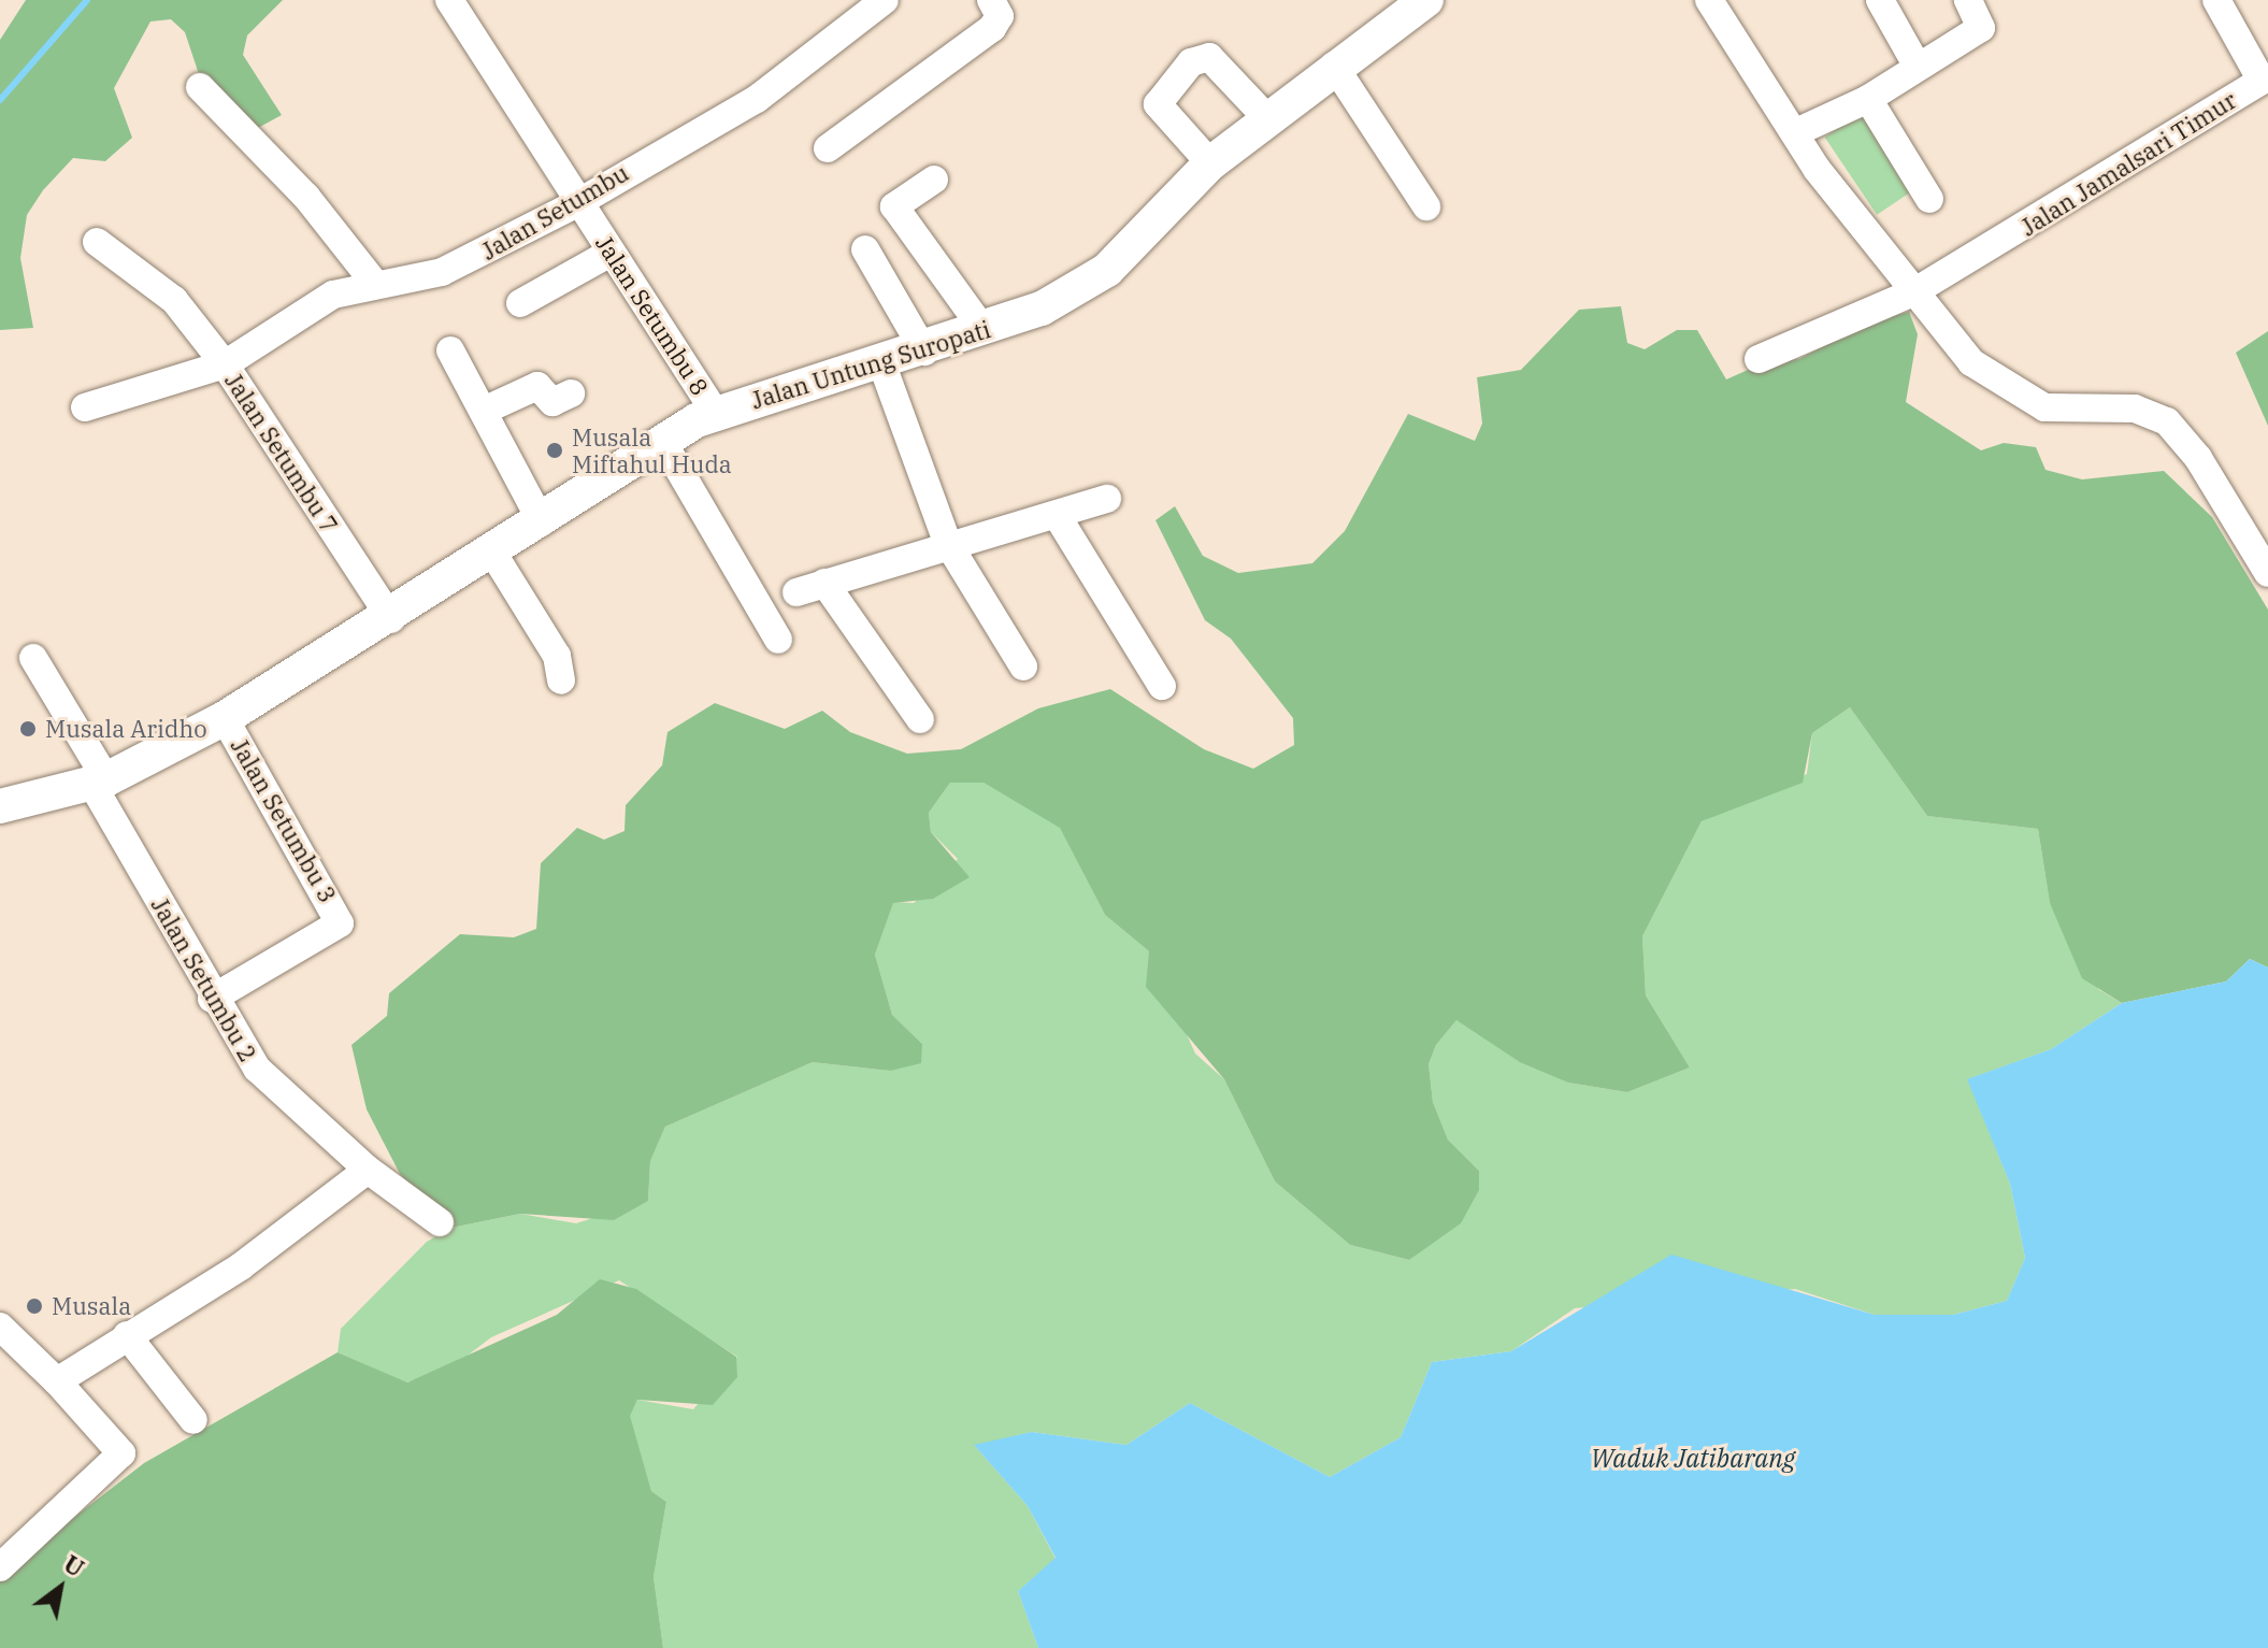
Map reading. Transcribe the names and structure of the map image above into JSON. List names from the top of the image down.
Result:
{
  "streets": {
    "main road": ["Jalan Untung Suropati"],
    "street": [
      "Jalan Jamalsari Timur",
      "Jalan Setumbu",
      "Jalan Setumbu 8",
      "Jalan Setumbu 7",
      "Jalan Setumbu 3",
      "Jalan Setumbu 2"
    ]
  },
  "crossings": [
    ["Jalan Setumbu", "Jalan Setumbu 8"],
    ["Jalan Setumbu", "Jalan Setumbu 7"],
    ["Jalan Setumbu 8", "Jalan Untung Suropati"],
    ["Jalan Untung Suropati", "Jalan Setumbu 7"],
    ["Jalan Untung Suropati", "Jalan Setumbu 3"],
    ["Jalan Untung Suropati", "Jalan Setumbu 2"],
    ["Jalan Setumbu 3", "Jalan Setumbu 2"]
  ],
  "water": ["Waduk Jatibarang"],
  "places": ["Musala Miftahul Huda", "Musala Aridho", "Musala"],
  "north": "top right"
}
